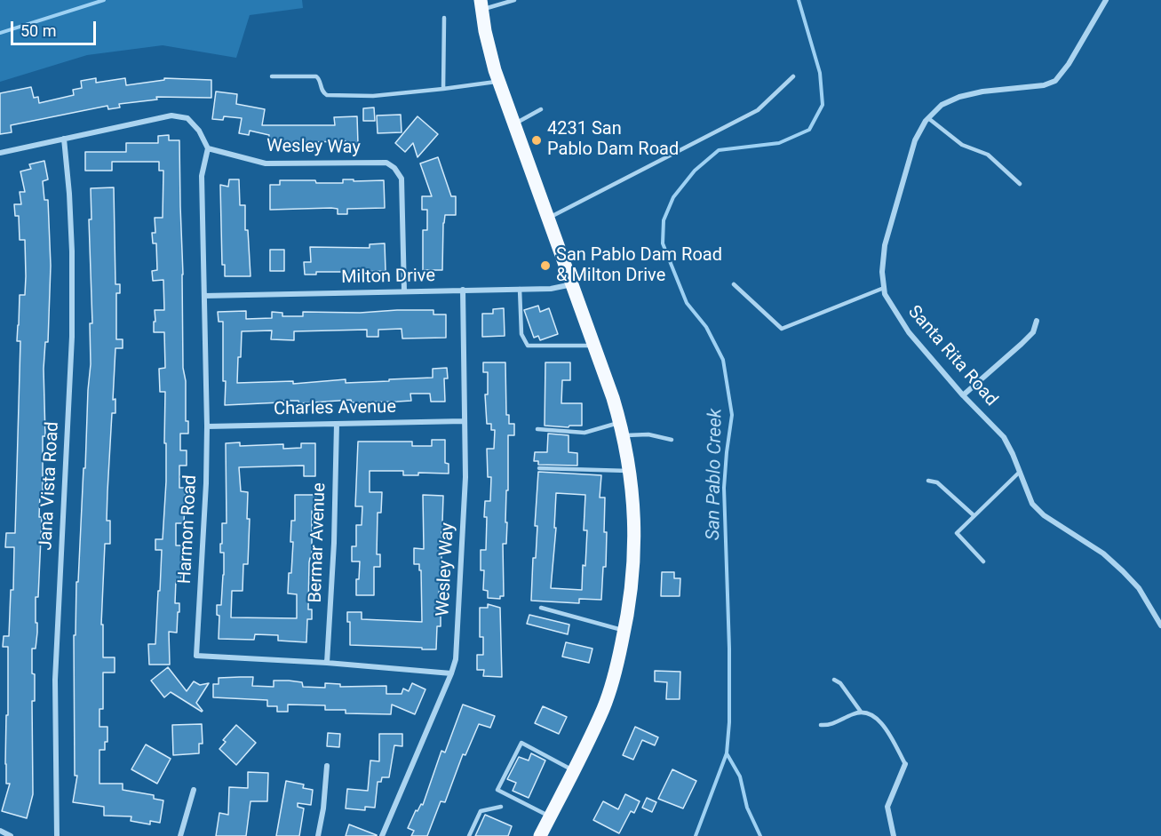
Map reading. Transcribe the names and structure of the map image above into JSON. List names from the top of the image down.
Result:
{
  "streets": {
    "street": [
      "Wesley Way",
      "Milton Drive",
      "Santa Rita Road",
      "Charles Avenue",
      "Jana Vista Road",
      "Harmon Road",
      "Bermar Avenue"
    ]
  },
  "crossings": [
    ["Wesley Way", "Milton Drive"],
    ["Wesley Way", "Charles Avenue"],
    ["Wesley Way", "Harmon Road"],
    ["Milton Drive", "Harmon Road"],
    ["Charles Avenue", "Harmon Road"],
    ["Charles Avenue", "Bermar Avenue"],
    ["Harmon Road", "Bermar Avenue"]
  ],
  "water": ["San Pablo Creek"],
  "places": ["4231 San Pablo Dam Road", "San Pablo Dam Road & Milton Drive"],
  "scale_bar": "50 m"
}
